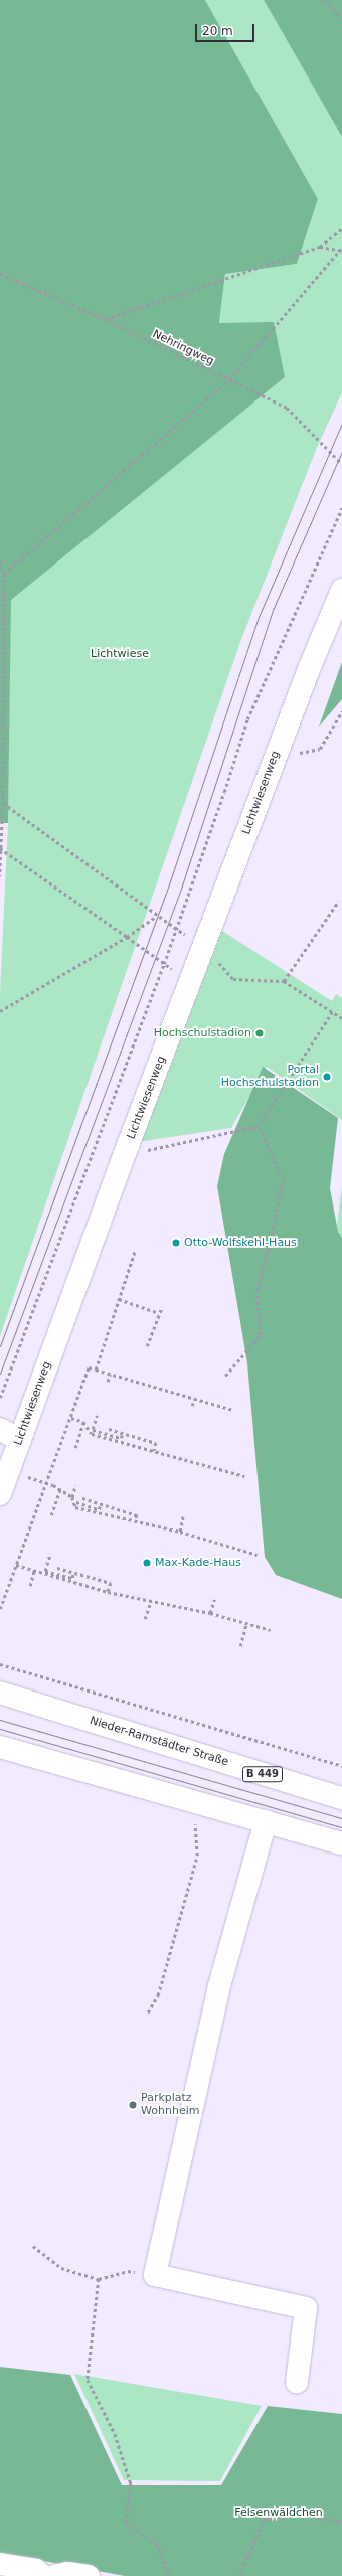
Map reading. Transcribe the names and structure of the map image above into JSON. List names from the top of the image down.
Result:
{
  "streets": {
    "street": ["Lichtwiesenweg", "Nieder-Ramstädter Straße", "B 449"],
    "path": ["Nehringweg"]
  },
  "parks": ["Lichtwiese", "Felsenwäldchen"],
  "places": [
    "Hochschulstadion",
    "Portal Hochschulstadion",
    "Otto-Wolfskehl-Haus",
    "Max-Kade-Haus",
    "Parkplatz Wohnheim"
  ],
  "scale_bar": "20 m"
}
